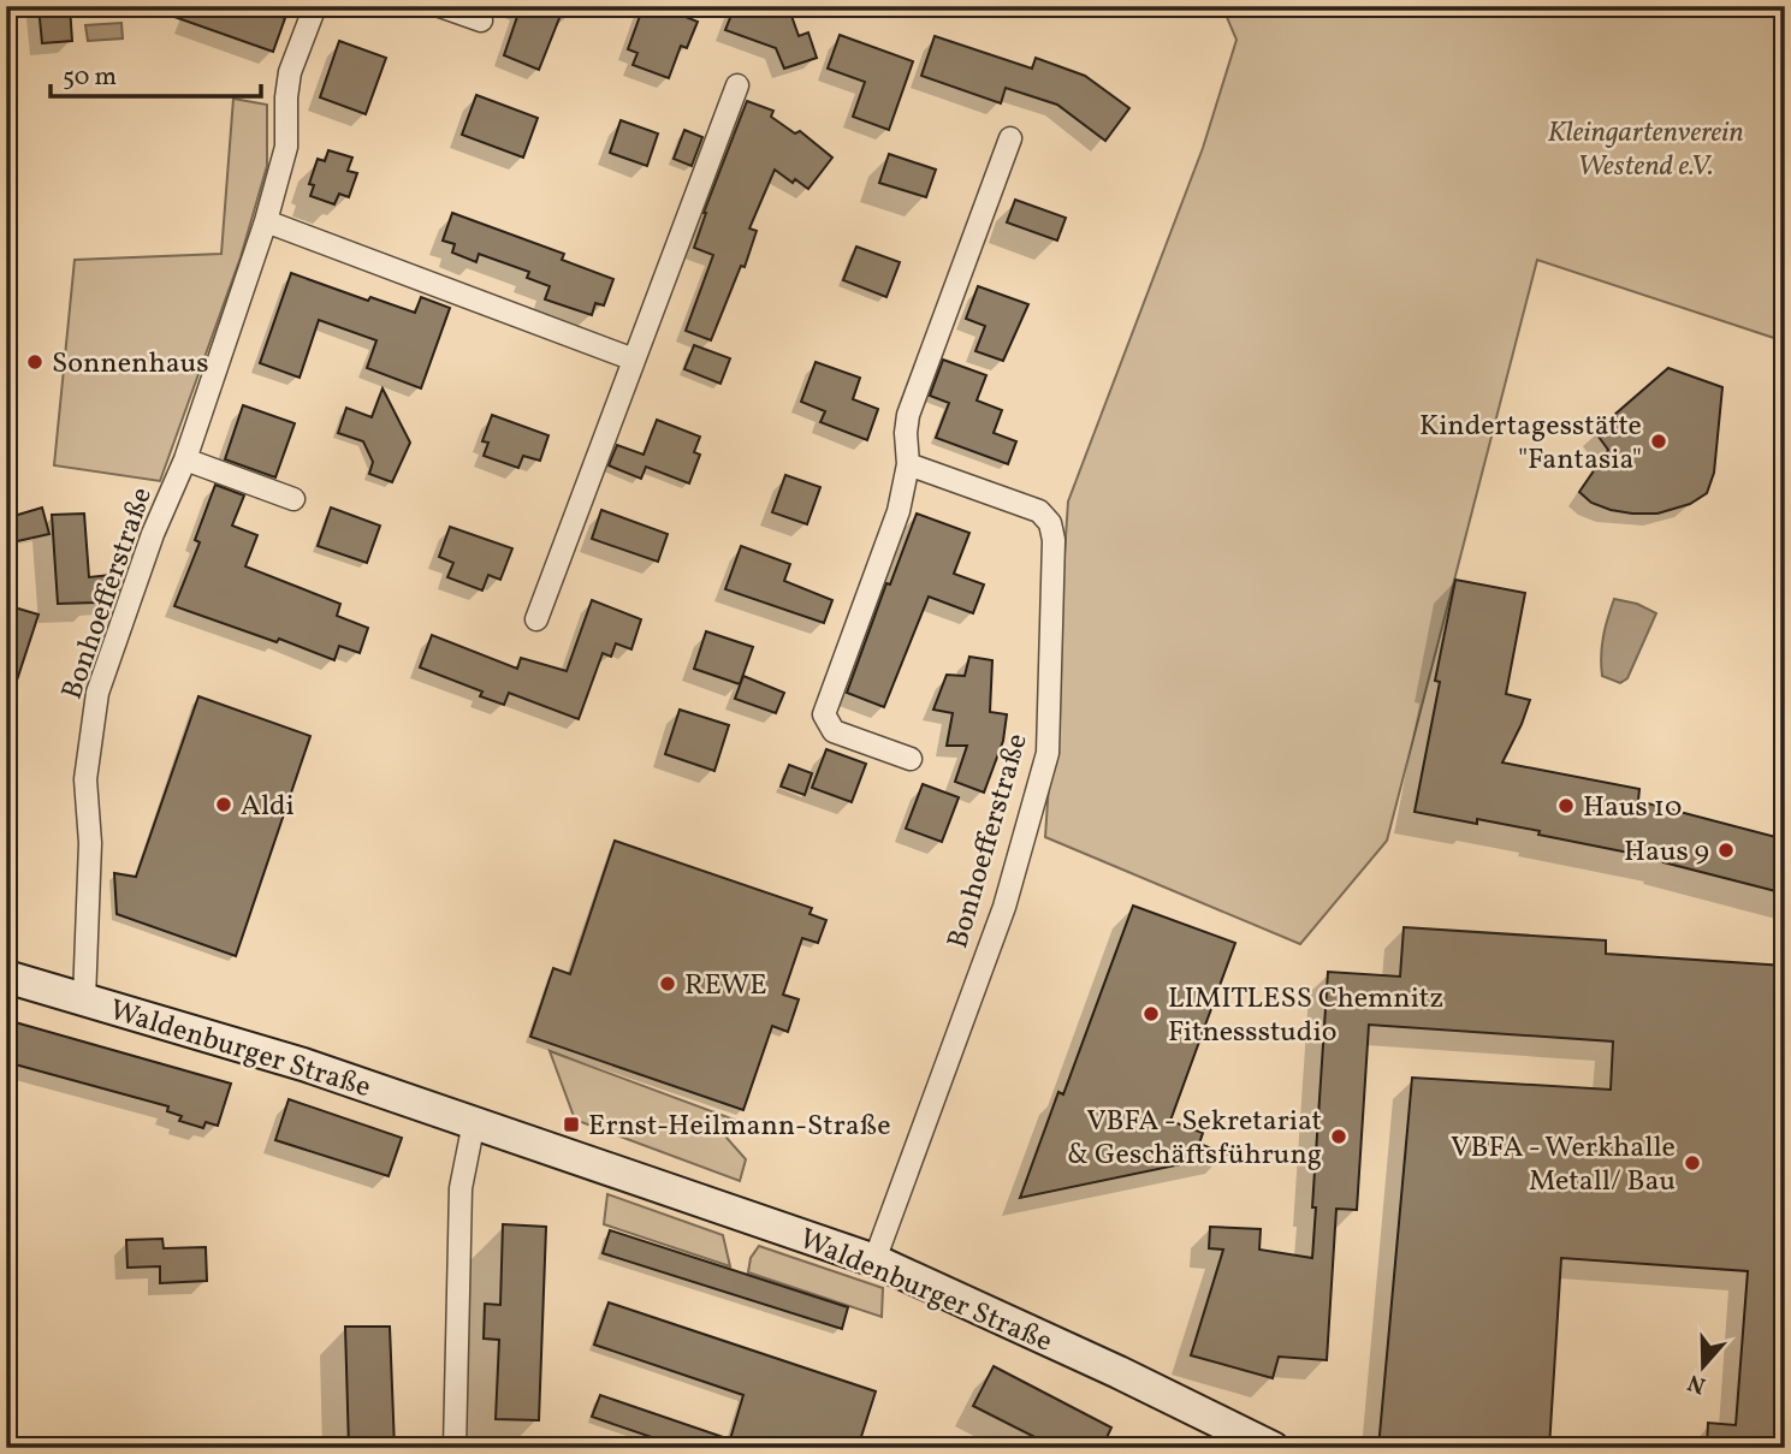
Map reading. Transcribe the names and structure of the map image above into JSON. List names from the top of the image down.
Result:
{
  "streets": {
    "street": ["Bonhoefferstraße", "Waldenburger Straße"]
  },
  "crossings": [
    ["Bonhoefferstraße", "Waldenburger Straße"]
  ],
  "parks": ["Kleingartenverein Westend e.V."],
  "places": {
    "other": [
      "Sonnenhaus",
      "Kindertagesstätte \"Fantasia\"",
      "Aldi",
      "Haus 10",
      "Haus 9",
      "REWE",
      "LIMITLESS Chemnitz Fitnessstudio",
      "VBFA - Sekretariat & Geschäftsführung",
      "VBFA - Werkhalle Metall/ Bau"
    ],
    "transit": ["Ernst-Heilmann-Straße"]
  },
  "scale_bar": "50 m",
  "north": "bottom"
}
